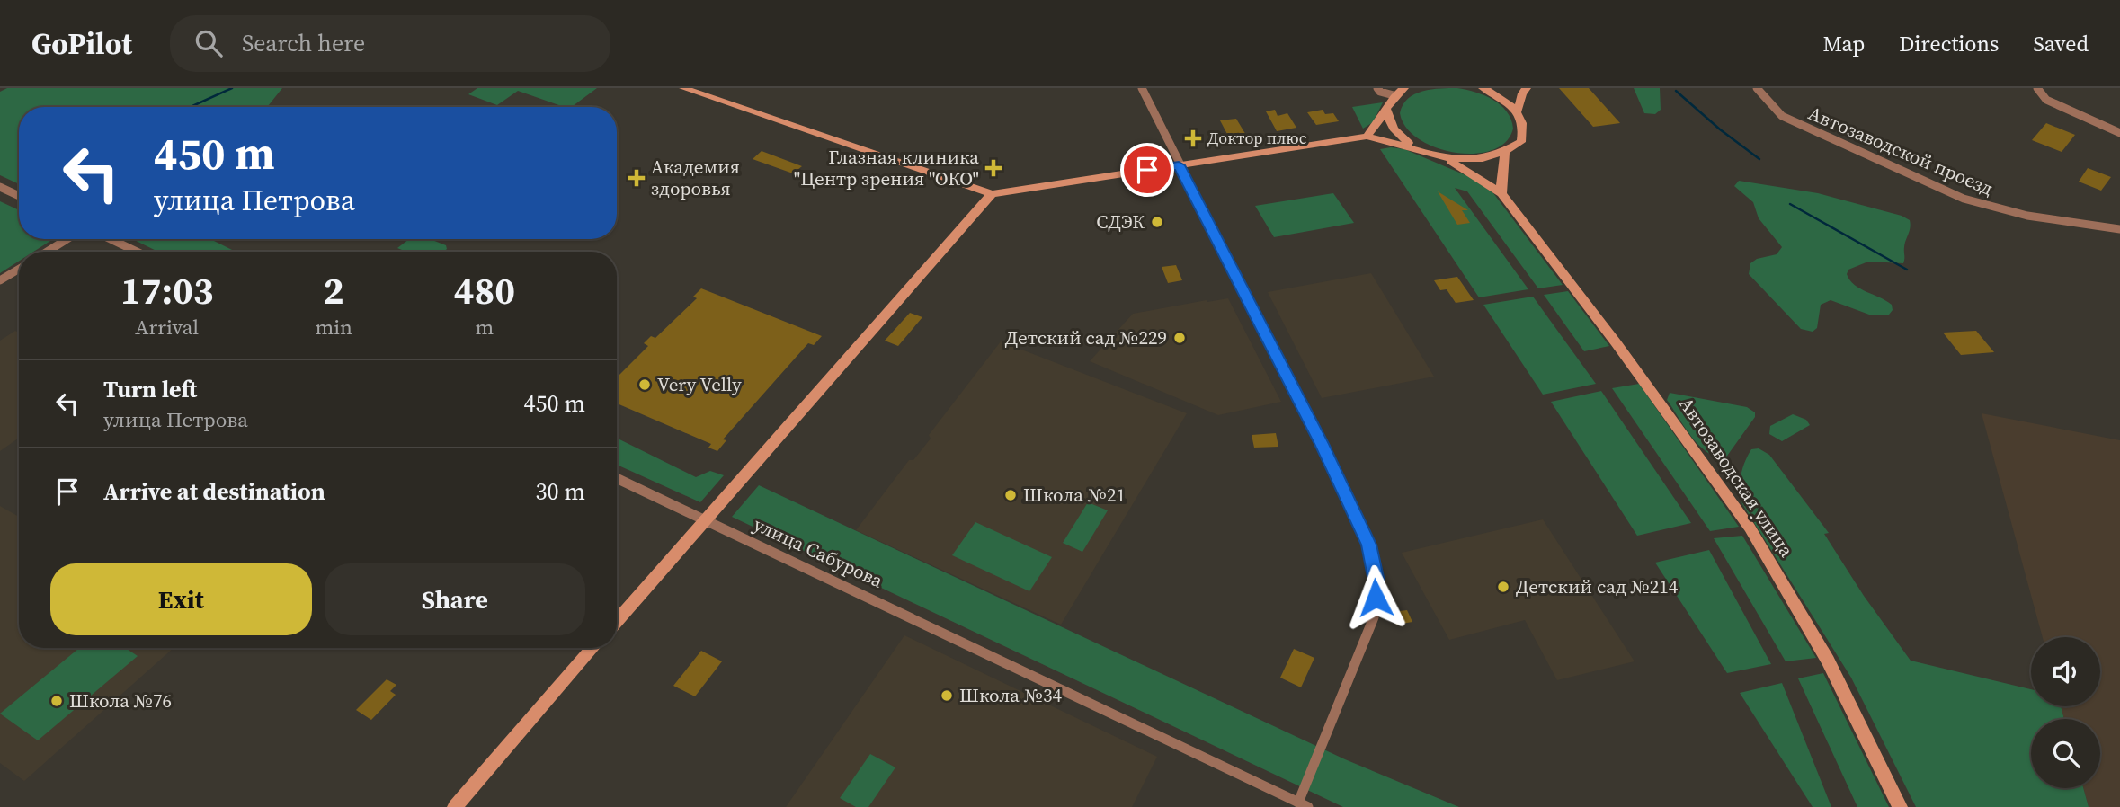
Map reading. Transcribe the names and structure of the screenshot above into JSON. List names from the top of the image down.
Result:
{
  "streets": {
    "main road": ["Автозаводская улица"],
    "street": ["Автозаводской проезд", "улица Сабурова"]
  },
  "places": {
    "health": ["Доктор плюс", "Глазная клиника \"Центр зрения \"ОКО\"", "Академия здоровья"],
    "other": [
      "СДЭК",
      "Детский сад №229",
      "Very Velly",
      "Школа №21",
      "Детский сад №214",
      "Школа №34",
      "Школа №76"
    ]
  },
  "page": {
    "header": "GoPilot",
    "search": "Search here",
    "nav": ["Map", "Directions", "Saved"],
    "turn": ["450 m", "улица Петрова"],
    "eta": [
      "17:03",
      "Arrival",
      "2",
      "min",
      "480",
      "m"
    ],
    "list": [
      {
        "name": "Turn left",
        "note": "улица Петрова",
        "value": "450 m"
      },
      {
        "name": "Arrive at destination",
        "value": "30 m"
      }
    ],
    "buttons": ["Exit", "Share"]
  }
}
